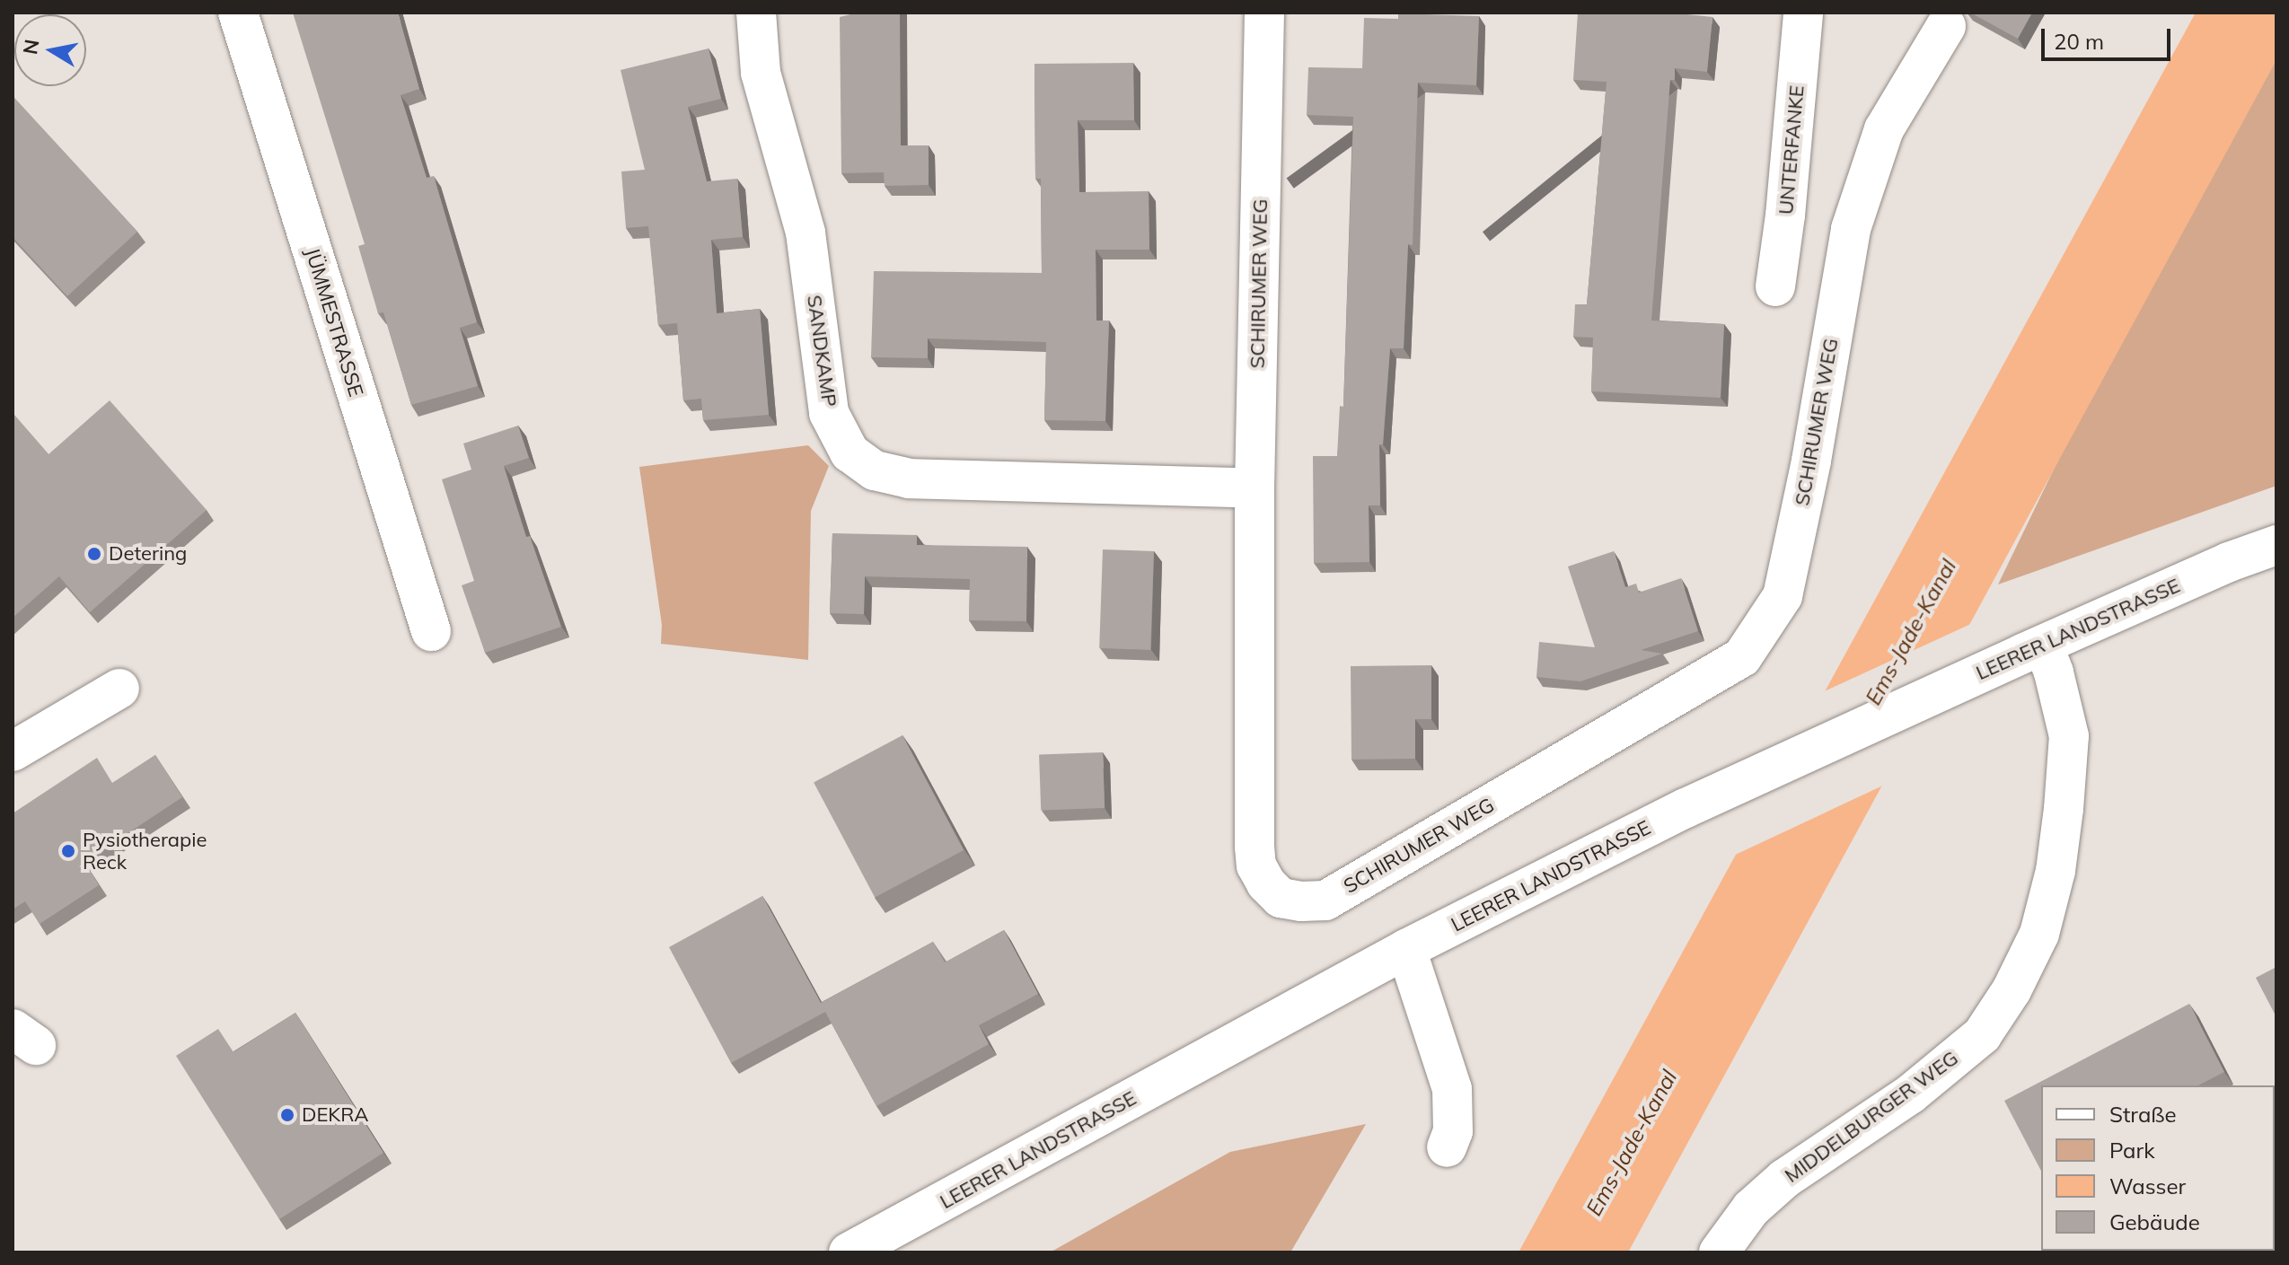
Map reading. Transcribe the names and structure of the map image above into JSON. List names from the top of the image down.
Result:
{
  "streets": {
    "street": [
      "UNTERFANKE",
      "SCHIRUMER WEG",
      "JÜMMESTRASSE",
      "SANDKAMP",
      "LEERER LANDSTRASSE",
      "MIDDELBURGER WEG"
    ]
  },
  "crossings": [
    ["SCHIRUMER WEG", "SANDKAMP"],
    ["LEERER LANDSTRASSE", "MIDDELBURGER WEG"]
  ],
  "water": ["Ems-Jade-Kanal"],
  "places": ["Detering", "Pysiotherapie Reck", "DEKRA"],
  "legend": [
    "Straße",
    "Park",
    "Wasser",
    "Gebäude"
  ],
  "scale_bar": "20 m",
  "north": "left"
}
